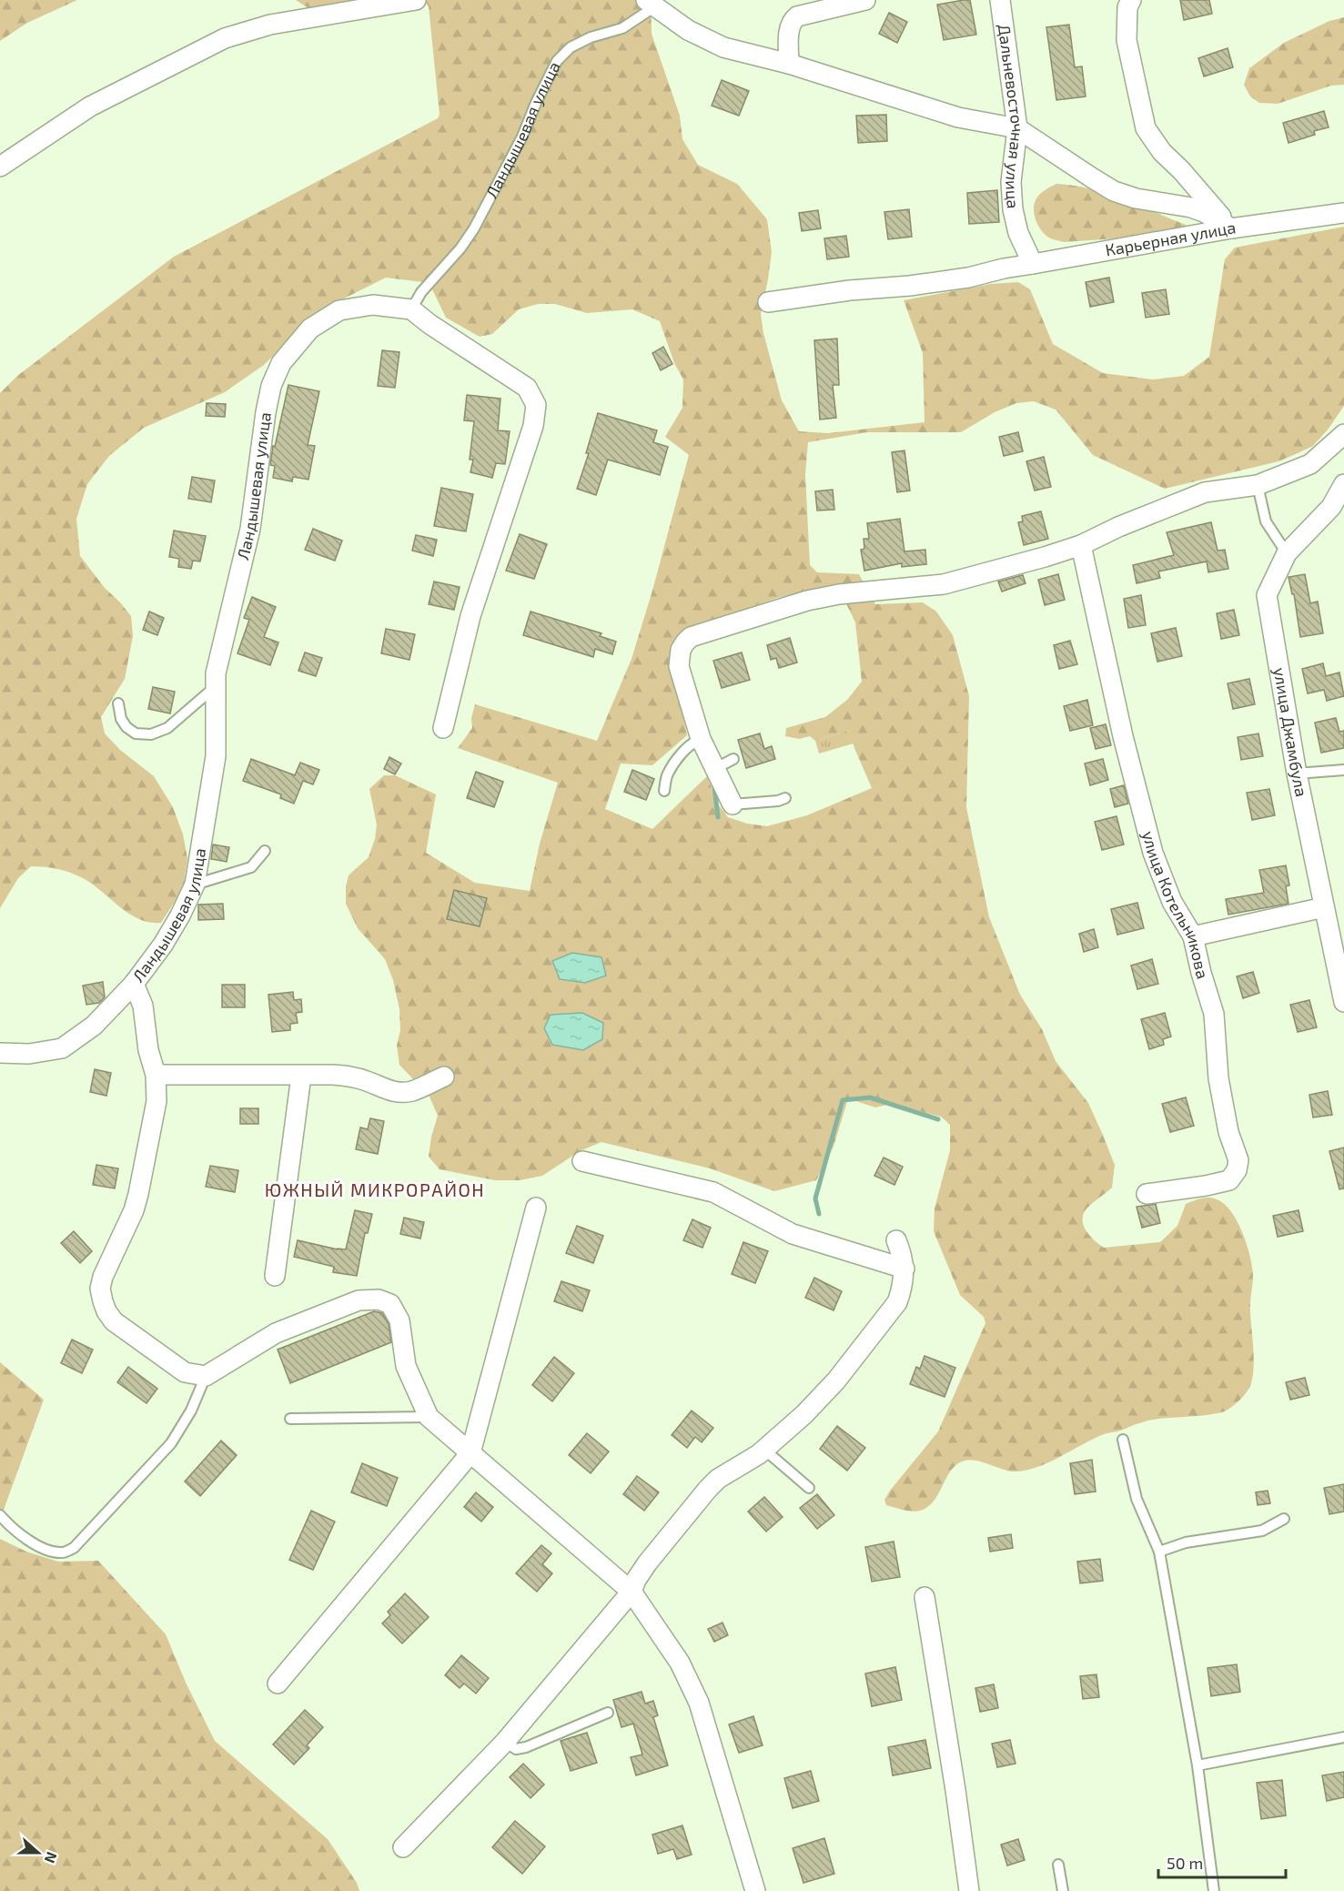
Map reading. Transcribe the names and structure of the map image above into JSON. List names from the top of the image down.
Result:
{
  "streets": {
    "street": [
      "Дальневосточная улица",
      "Ландышевая улица",
      "Карьерная улица",
      "улица Джамбула",
      "улица Котельникова"
    ]
  },
  "crossings": [
    ["Дальневосточная улица", "Карьерная улица"]
  ],
  "districts": ["ЮЖНЫЙ МИКРОРАЙОН"],
  "scale_bar": "50 m",
  "north": "right"
}
